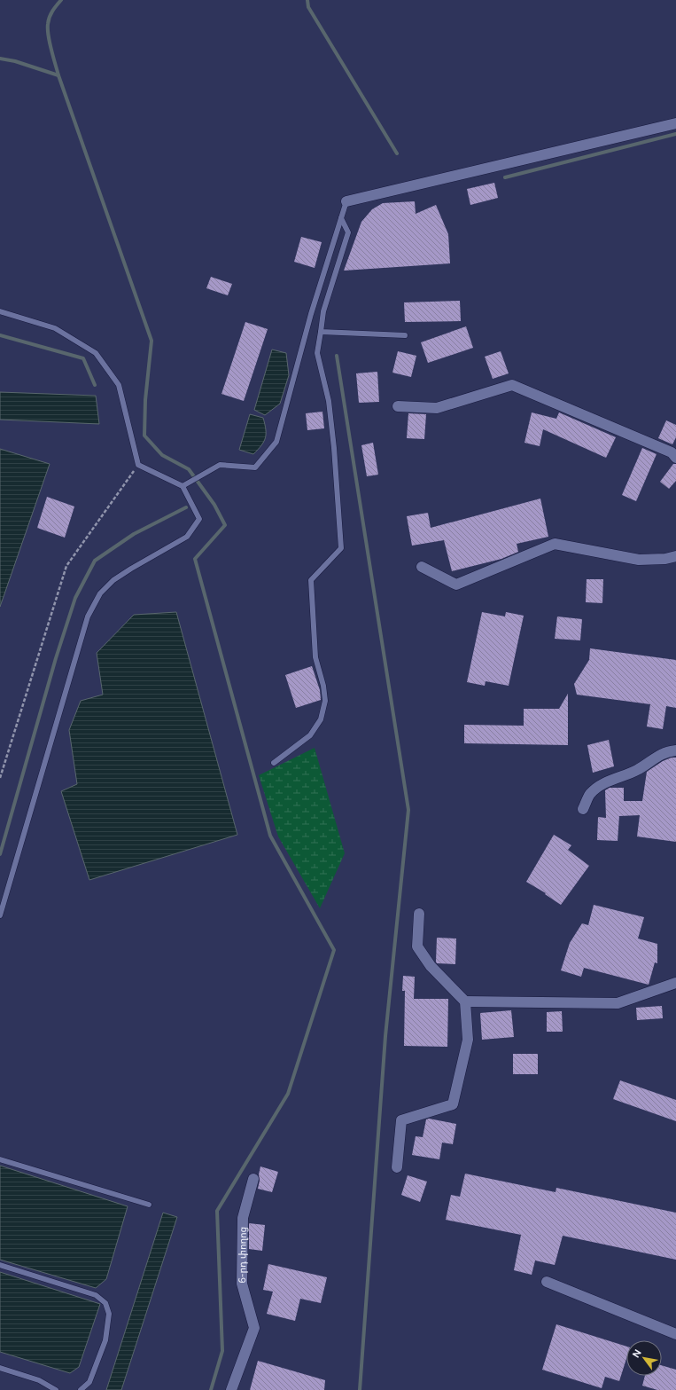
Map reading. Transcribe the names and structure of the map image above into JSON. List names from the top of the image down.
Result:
{
  "streets": {
    "street": ["6-րդ փողոց"]
  },
  "north": "top left"
}
